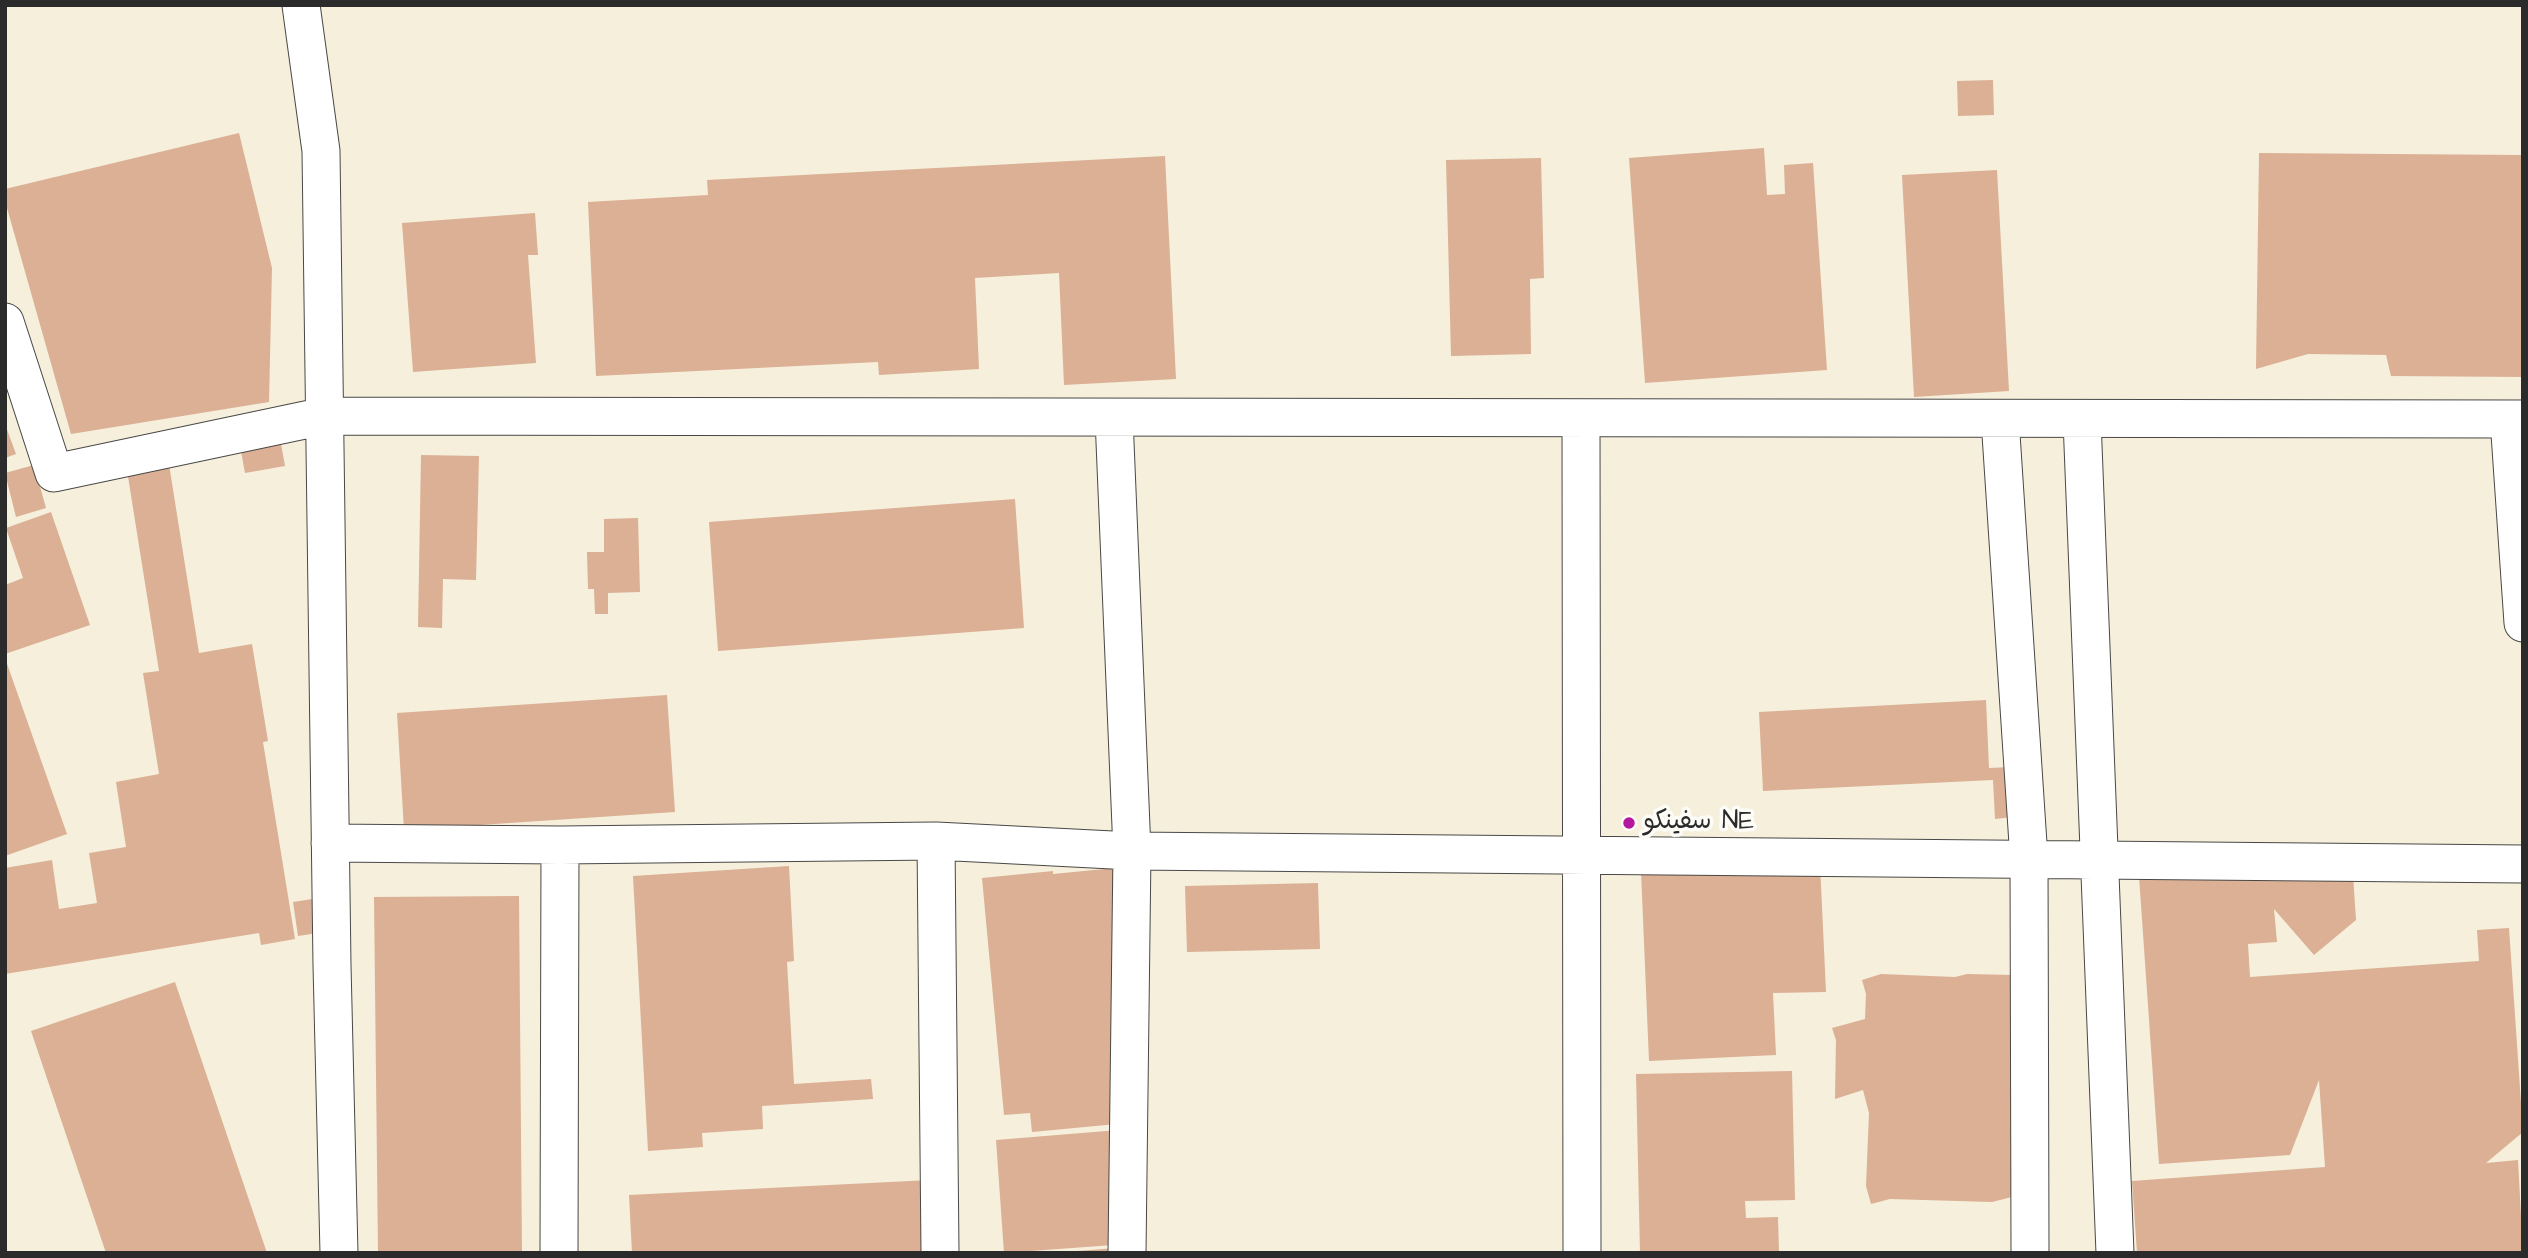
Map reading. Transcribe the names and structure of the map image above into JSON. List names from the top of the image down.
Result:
{
  "places": ["سفينكو NE"]
}
